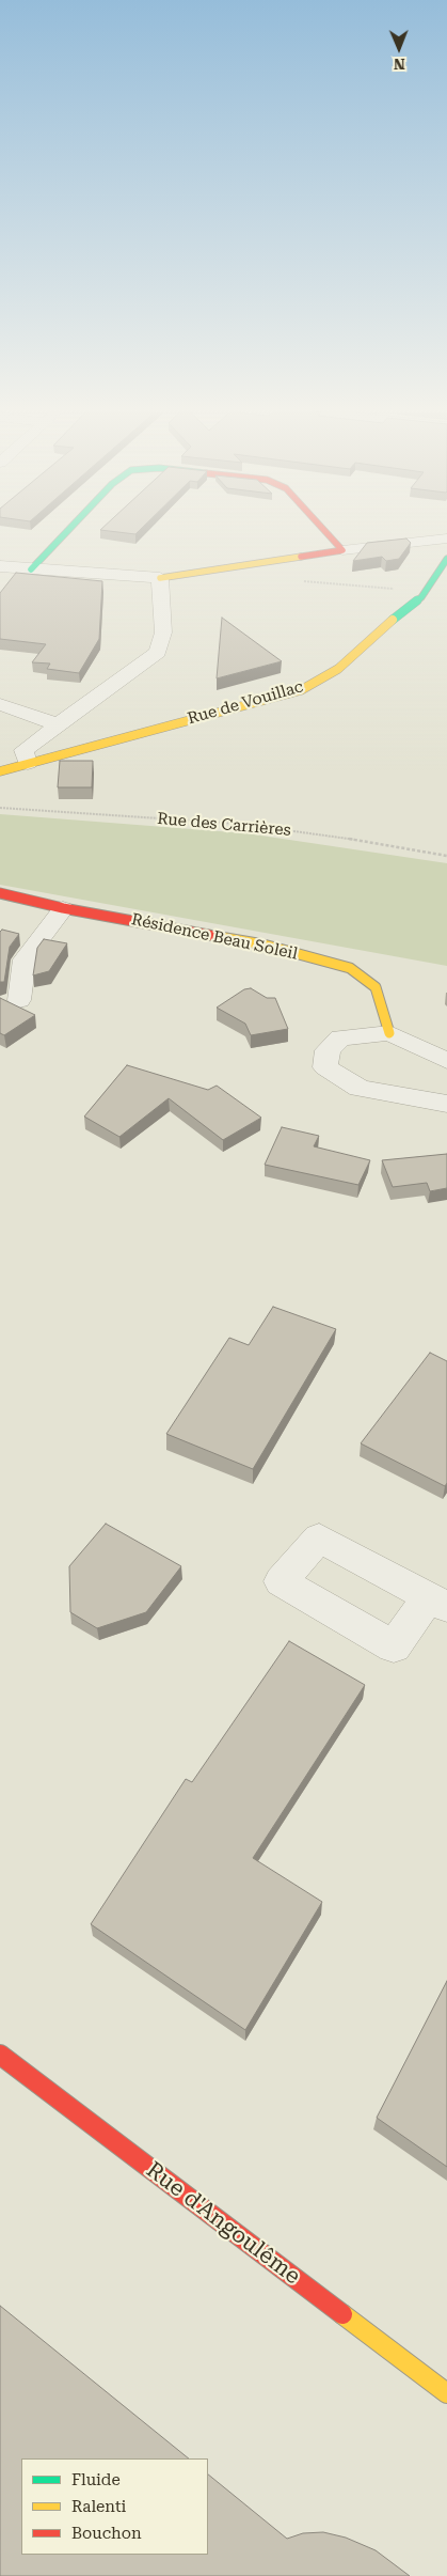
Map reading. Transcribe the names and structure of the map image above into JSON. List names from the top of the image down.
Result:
{
  "streets": {
    "street": ["Rue de Vouillac", "Résidence Beau Soleil", "Rue d'Angoulême"],
    "path": ["Rue des Carrières"]
  },
  "legend": ["Fluide", "Ralenti", "Bouchon"],
  "north": "bottom"
}
